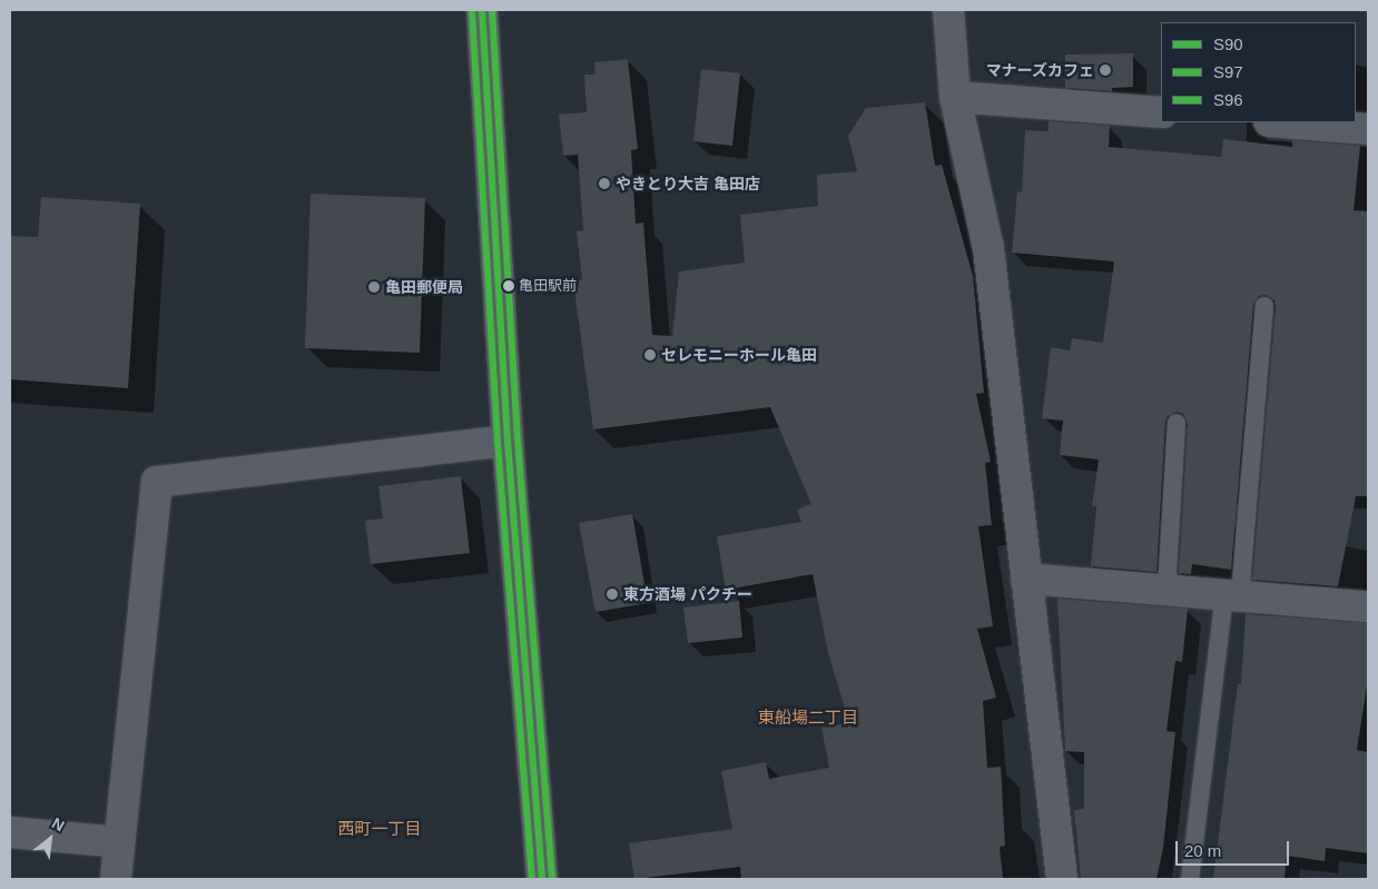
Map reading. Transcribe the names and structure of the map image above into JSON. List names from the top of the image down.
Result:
{
  "districts": ["東船場二丁目", "西町一丁目"],
  "places": [
    "マナーズカフェ",
    "やきとり大吉 亀田店",
    "亀田駅前",
    "亀田郵便局",
    "セレモニーホール亀田",
    "東方酒場 パクチー"
  ],
  "lines": ["transit line S90", "transit line S96", "transit line S97"],
  "legend": ["S90", "S97", "S96"],
  "scale_bar": "20 m",
  "north": "top right"
}
